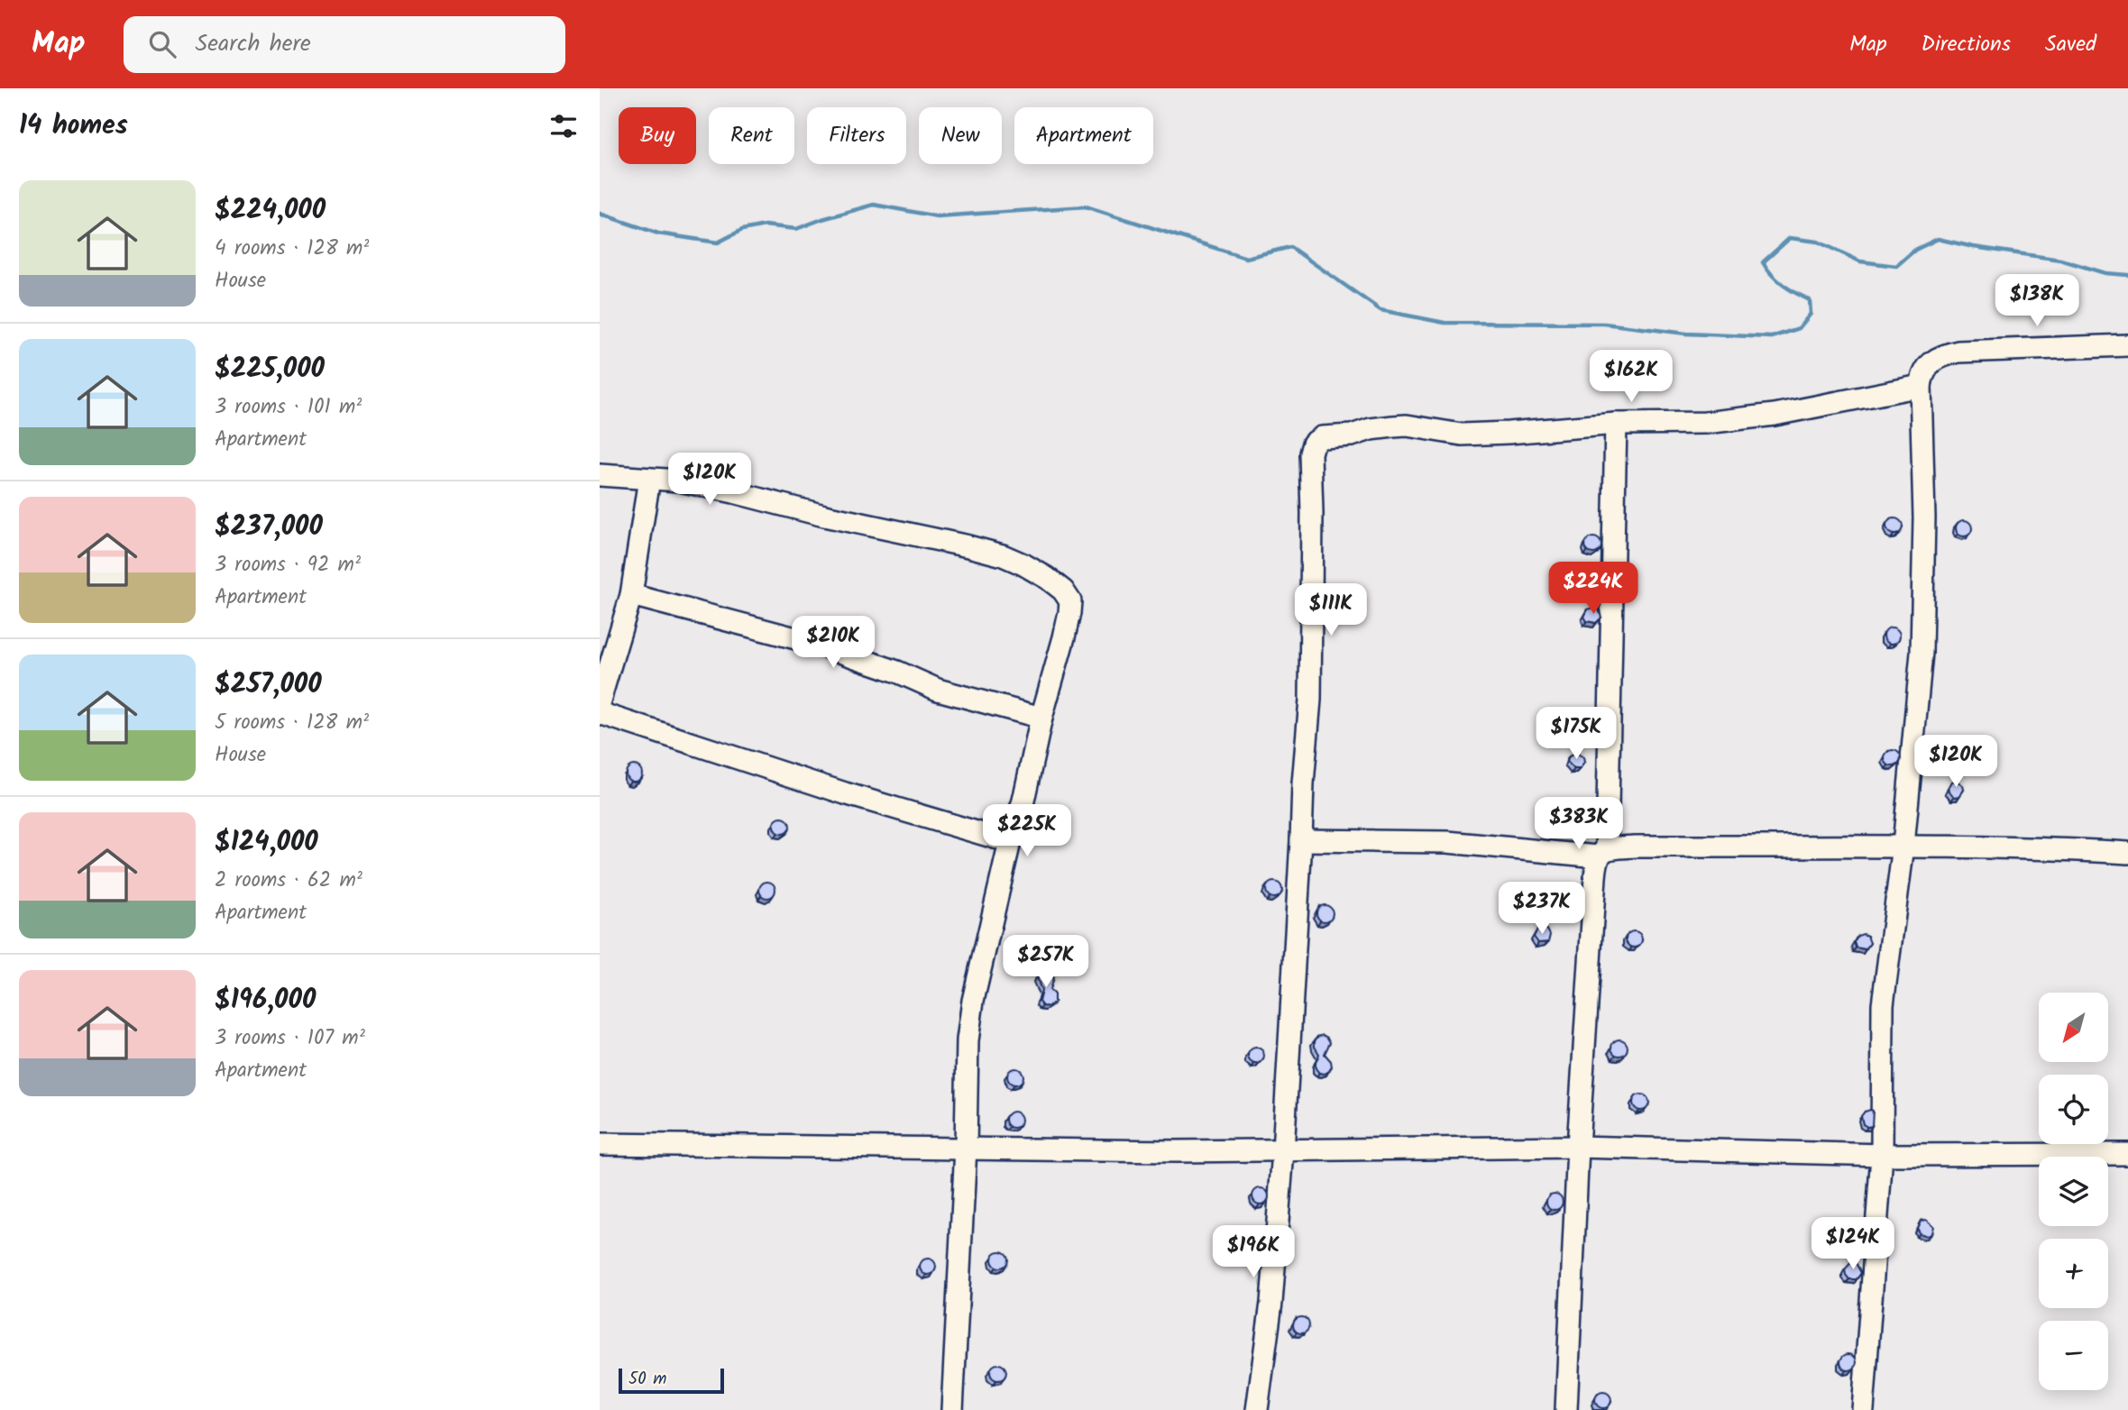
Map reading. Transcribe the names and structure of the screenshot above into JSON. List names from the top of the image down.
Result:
{
  "scale_bar": "50 m",
  "north": "bottom left",
  "page": {
    "header": "Map",
    "search": "Search here",
    "nav": ["Map", "Directions", "Saved"],
    "heading": "14 homes",
    "chip": [
      "Buy",
      "Rent",
      "Filters",
      "New",
      "Apartment"
    ],
    "list": [
      {
        "name": "$224,000",
        "note": "4 rooms · 128 m² · House"
      },
      {
        "name": "$225,000",
        "note": "3 rooms · 101 m² · Apartment"
      },
      {
        "name": "$237,000",
        "note": "3 rooms · 92 m² · Apartment"
      },
      {
        "name": "$257,000",
        "note": "5 rooms · 128 m² · House"
      },
      {
        "name": "$124,000",
        "note": "2 rooms · 62 m² · Apartment"
      },
      {
        "name": "$196,000",
        "note": "3 rooms · 107 m² · Apartment"
      }
    ],
    "price": [
      "$138K",
      "$162K",
      "$120K",
      "$224K",
      "$111K",
      "$210K",
      "$175K",
      "$120K",
      "$383K",
      "$225K",
      "$237K",
      "$257K",
      "$124K",
      "$196K"
    ],
    "map_buttons": ["+", "−"],
    "scale": "50 m"
  }
}
